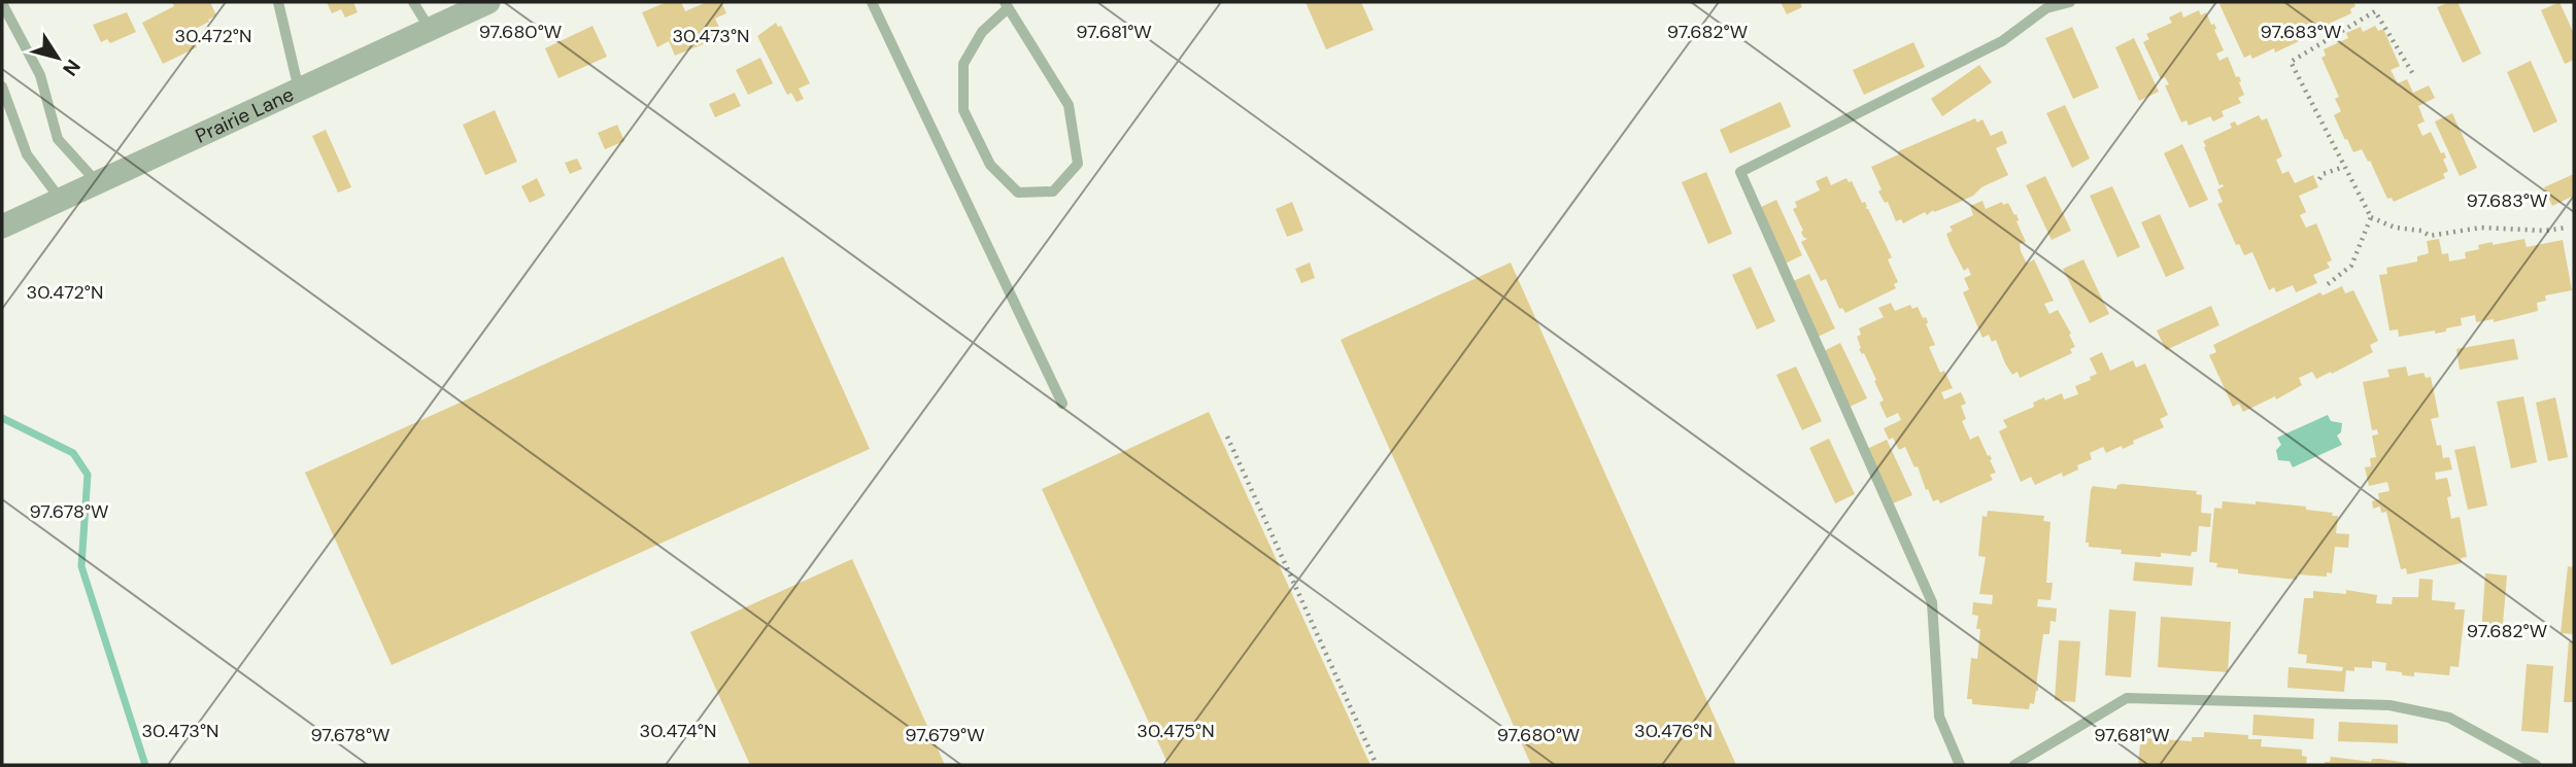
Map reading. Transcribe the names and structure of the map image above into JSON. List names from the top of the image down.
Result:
{
  "streets": {
    "street": ["Prairie Lane"]
  },
  "north": "bottom right",
  "coordinates": [
    "97.680°W",
    "97.681°W",
    "97.682°W",
    "97.683°W",
    "30.472°N",
    "30.473°N",
    "97.678°W",
    "30.474°N",
    "30.475°N",
    "30.476°N",
    "97.679°W"
  ]
}
